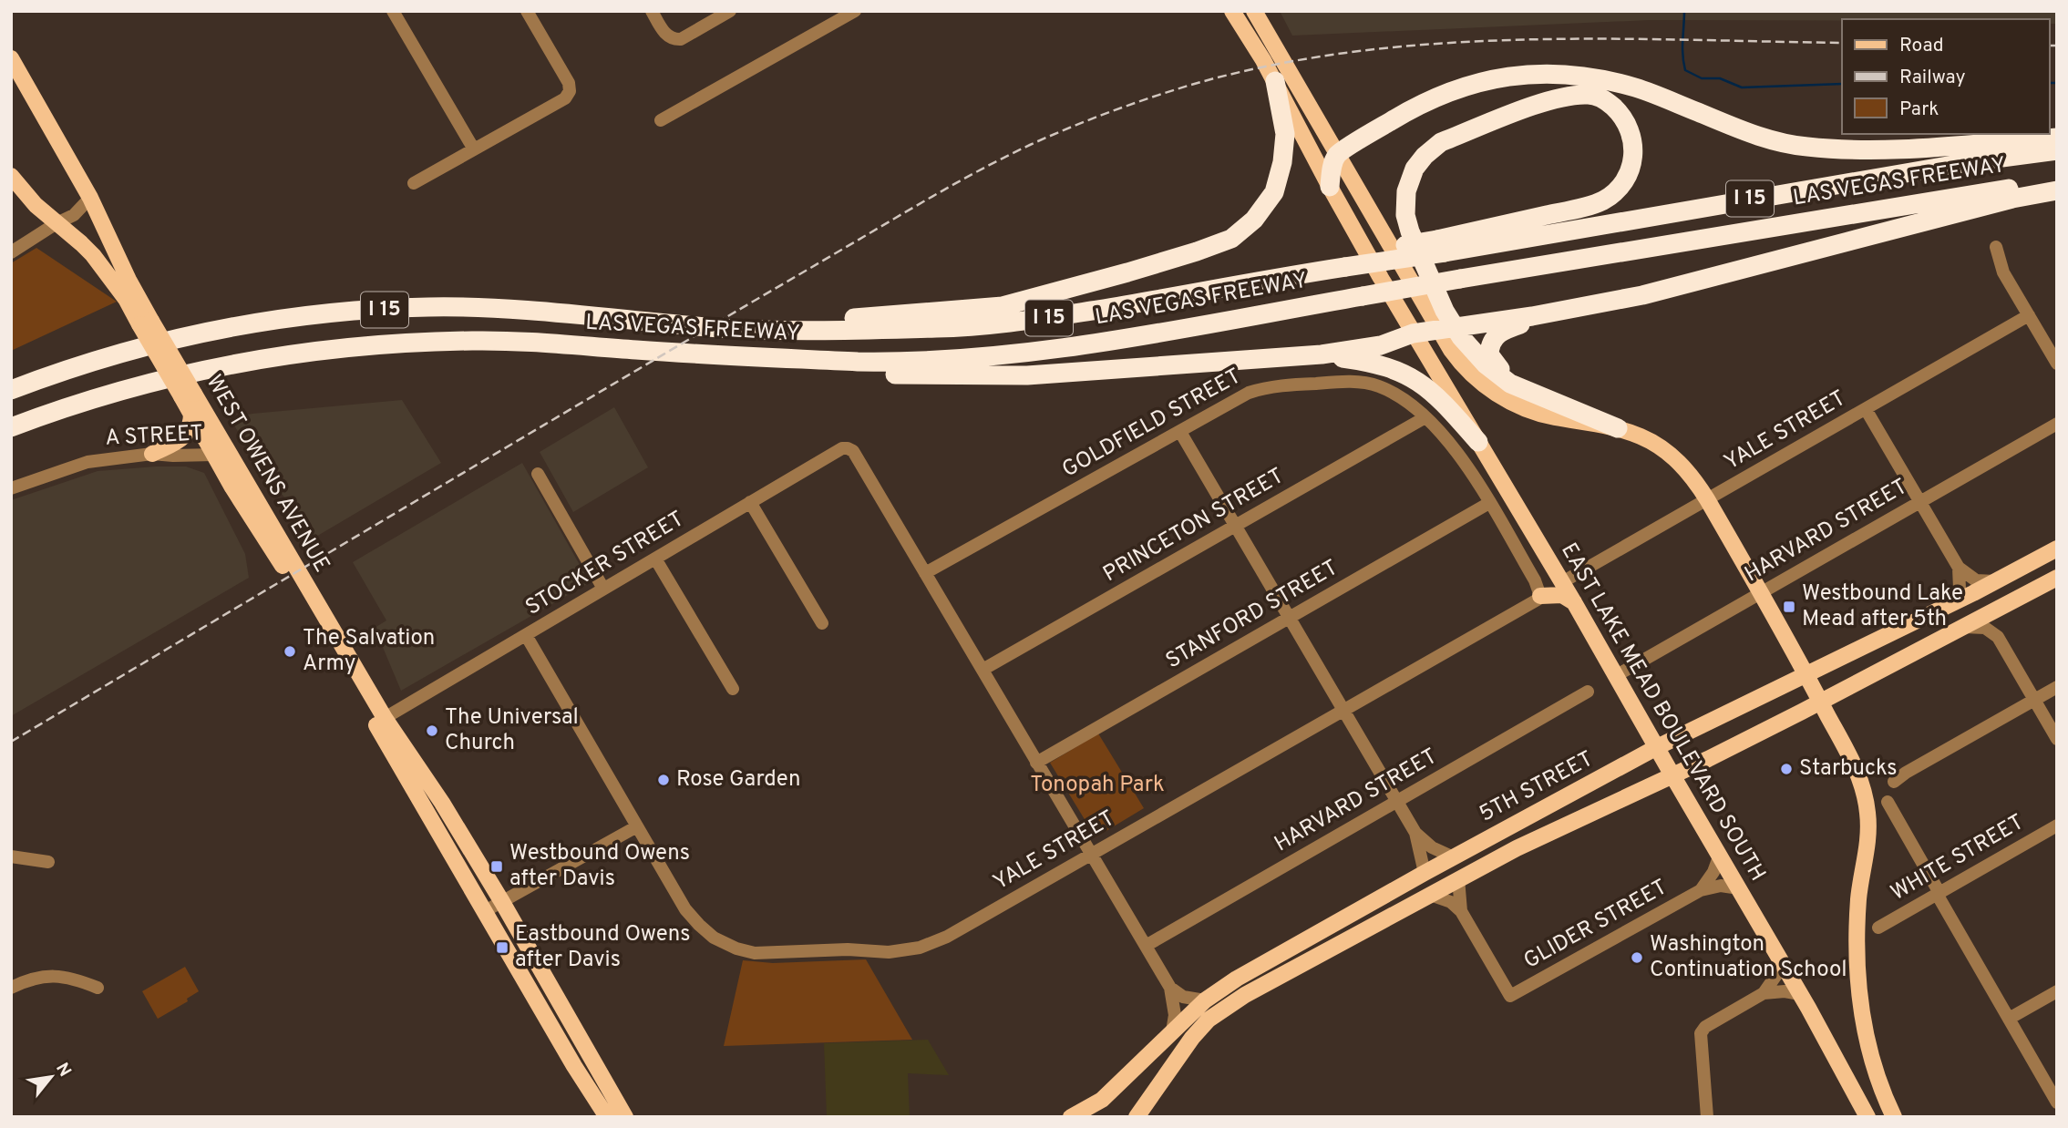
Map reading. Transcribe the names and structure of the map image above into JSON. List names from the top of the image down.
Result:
{
  "streets": {
    "highway": ["LAS VEGAS FREEWAY", "I 15"],
    "main road": ["WEST OWENS AVENUE", "EAST LAKE MEAD BOULEVARD SOUTH", "5TH STREET"],
    "street": [
      "GOLDFIELD STREET",
      "YALE STREET",
      "A STREET",
      "PRINCETON STREET",
      "HARVARD STREET",
      "STOCKER STREET",
      "STANFORD STREET",
      "WHITE STREET",
      "GLIDER STREET"
    ]
  },
  "crossings": [
    ["GOLDFIELD STREET", "YALE STREET"],
    ["GOLDFIELD STREET", "PRINCETON STREET"],
    ["GOLDFIELD STREET", "STOCKER STREET"],
    ["GOLDFIELD STREET", "STANFORD STREET"],
    ["YALE STREET", "EAST LAKE MEAD BOULEVARD SOUTH"],
    ["A STREET", "WEST OWENS AVENUE"],
    ["WEST OWENS AVENUE", "STOCKER STREET"],
    ["HARVARD STREET", "EAST LAKE MEAD BOULEVARD SOUTH"],
    ["EAST LAKE MEAD BOULEVARD SOUTH", "5TH STREET"],
    ["EAST LAKE MEAD BOULEVARD SOUTH", "GLIDER STREET"]
  ],
  "parks": ["Tonopah Park"],
  "places": {
    "transit": ["Westbound Lake Mead after 5th", "Westbound Owens after Davis", "Eastbound Owens after Davis"],
    "other": [
      "The Salvation Army",
      "The Universal Church",
      "Starbucks",
      "Rose Garden",
      "Washington Continuation School"
    ]
  },
  "legend": ["Road", "Railway", "Park"],
  "north": "top right"
}
